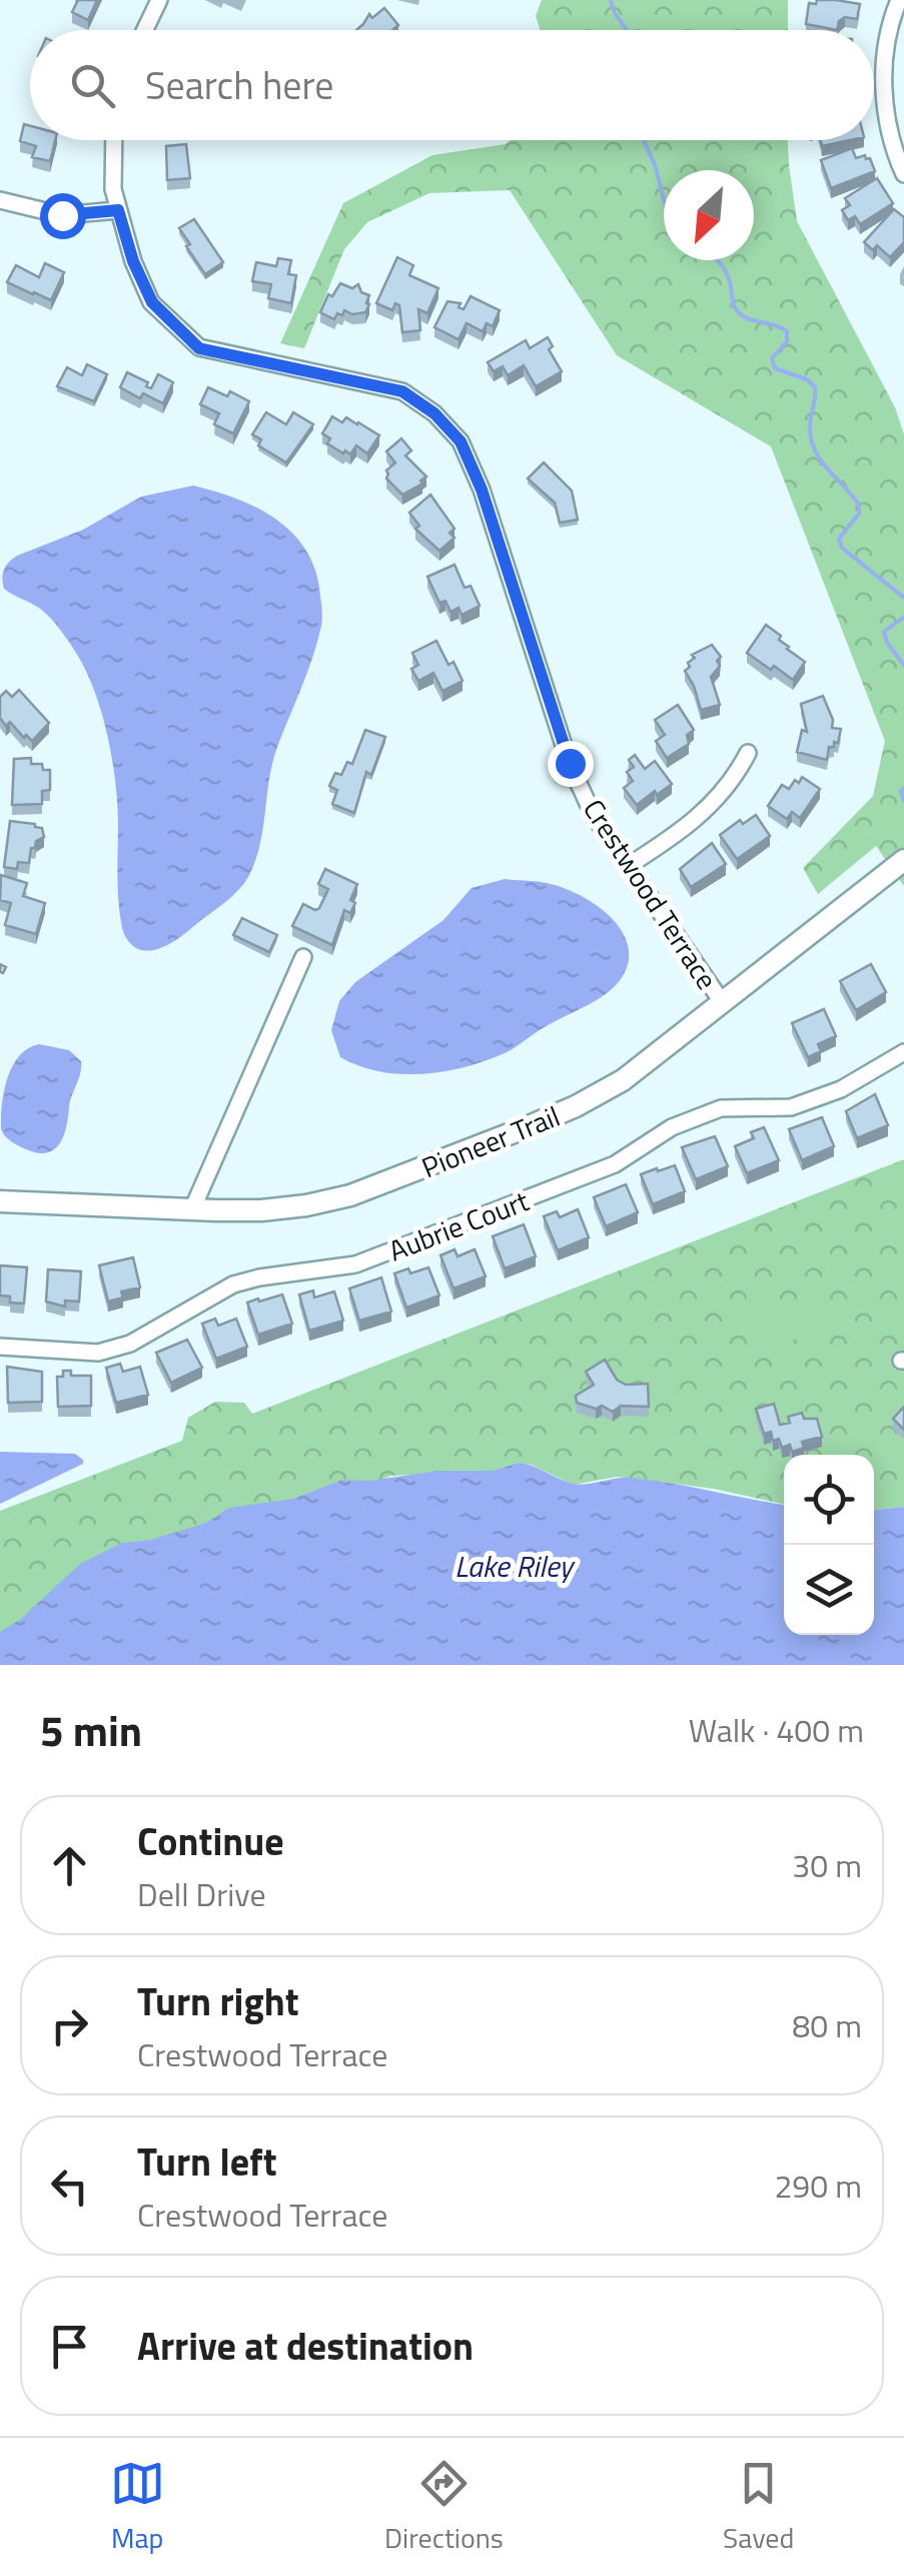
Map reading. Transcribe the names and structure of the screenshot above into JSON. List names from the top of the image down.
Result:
{
  "streets": {
    "main road": ["Pioneer Trail"],
    "street": ["Crestwood Terrace", "Aubrie Court"]
  },
  "crossings": [
    ["Crestwood Terrace", "Pioneer Trail"]
  ],
  "water": ["Lake Riley"],
  "north": "bottom left",
  "page": {
    "search": "Search here",
    "heading": ["5 min", "Walk · 400 m"],
    "list": [
      ["Continue", "Dell Drive", "30 m"],
      ["Turn right", "Crestwood Terrace", "80 m"],
      ["Turn left", "Crestwood Terrace", "290 m"],
      "Arrive at destination"
    ],
    "nav": ["Map", "Directions", "Saved"]
  }
}
